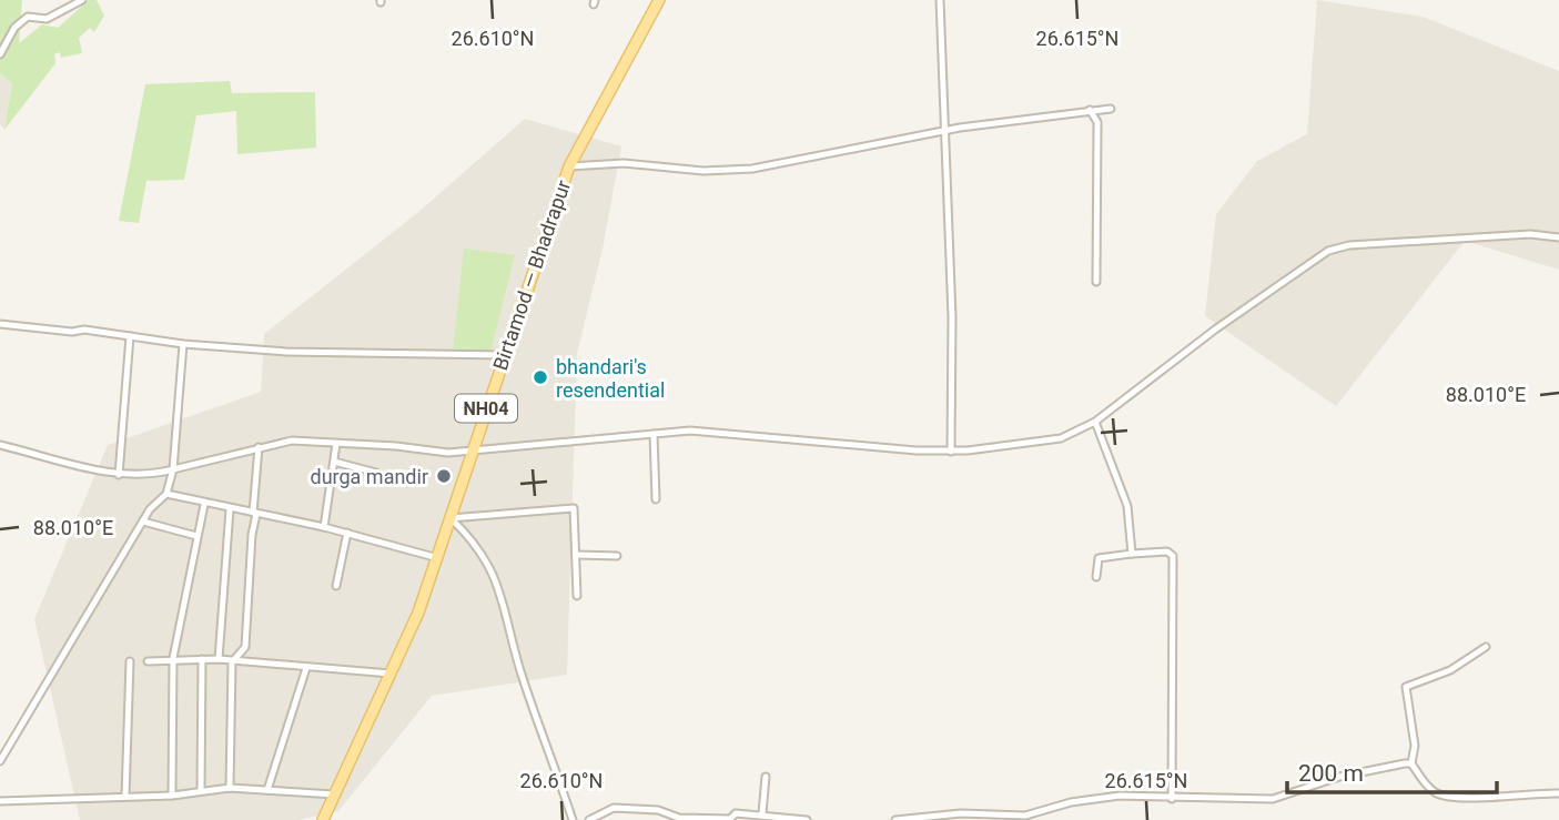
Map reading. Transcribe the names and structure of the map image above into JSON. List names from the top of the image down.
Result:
{
  "streets": {
    "main road": ["Birtamod — Bhadrapur", "NH04"]
  },
  "places": ["bhandari's resendential", "durga mandir"],
  "scale_bar": "200 m",
  "coordinates": ["26.610°N", "26.615°N", "88.010°E"]
}
